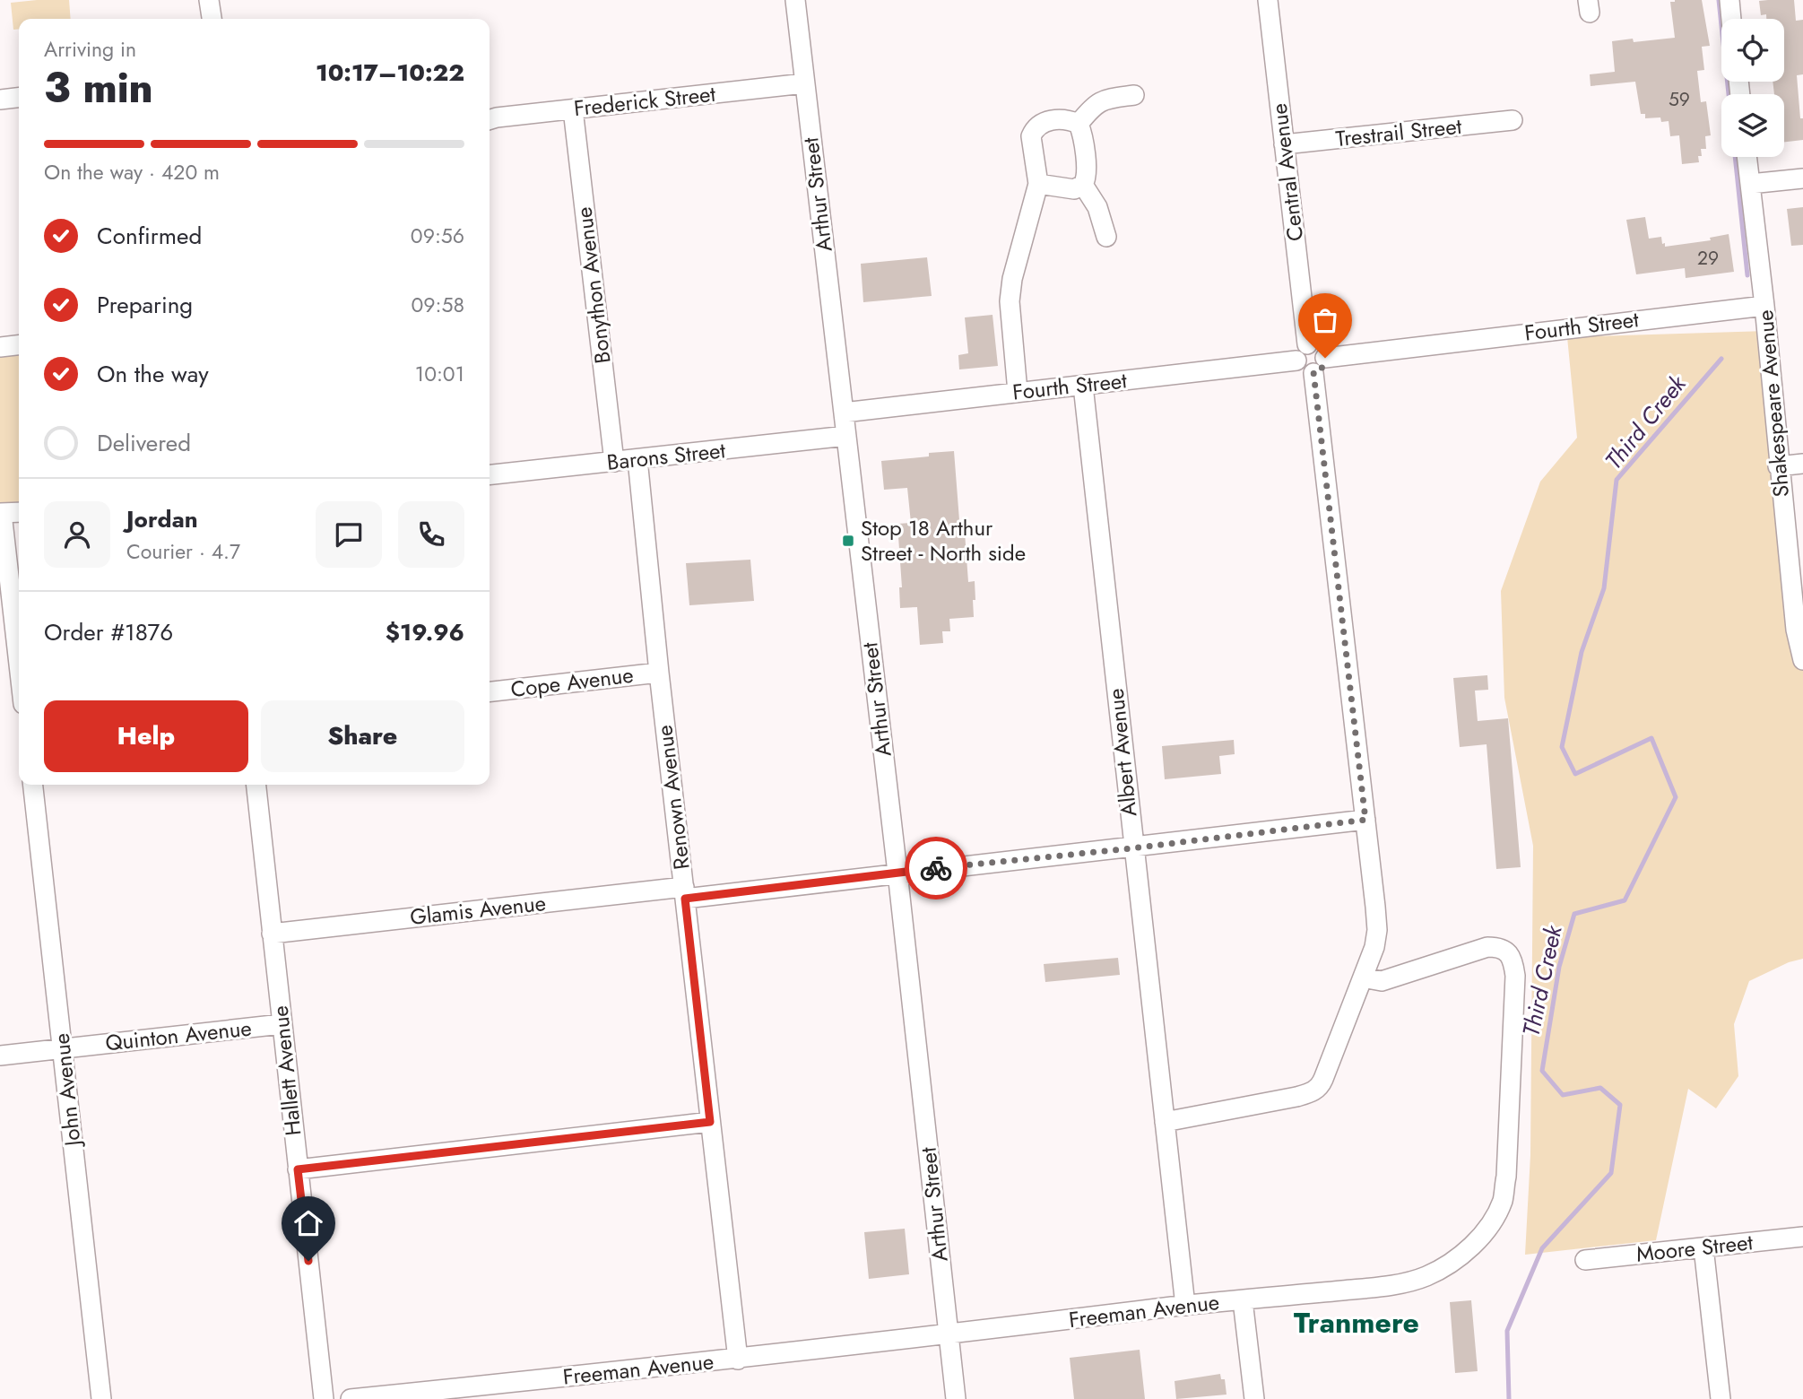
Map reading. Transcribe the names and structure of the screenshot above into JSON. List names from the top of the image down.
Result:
{
  "streets": {
    "street": [
      "Frederick Street",
      "Trestrail Street",
      "Central Avenue",
      "Arthur Street",
      "Bonython Avenue",
      "Fourth Street",
      "Shakespeare Avenue",
      "Barons Street",
      "Cope Avenue",
      "Albert Avenue",
      "Renown Avenue",
      "Glamis Avenue",
      "Quinton Avenue",
      "Hallett Avenue",
      "John Avenue",
      "Moore Street",
      "Freeman Avenue"
    ]
  },
  "crossings": [
    ["Frederick Street", "Arthur Street"],
    ["Frederick Street", "Bonython Avenue"],
    ["Trestrail Street", "Central Avenue"],
    ["Central Avenue", "Fourth Street"],
    ["Arthur Street", "Fourth Street"],
    ["Arthur Street", "Barons Street"],
    ["Arthur Street", "Glamis Avenue"],
    ["Arthur Street", "Freeman Avenue"],
    ["Bonython Avenue", "Barons Street"],
    ["Fourth Street", "Shakespeare Avenue"],
    ["Fourth Street", "Albert Avenue"],
    ["Barons Street", "Renown Avenue"],
    ["Cope Avenue", "Renown Avenue"],
    ["Albert Avenue", "Glamis Avenue"],
    ["Albert Avenue", "Freeman Avenue"],
    ["Renown Avenue", "Glamis Avenue"],
    ["Renown Avenue", "Freeman Avenue"],
    ["Glamis Avenue", "Hallett Avenue"],
    ["Quinton Avenue", "Hallett Avenue"],
    ["Quinton Avenue", "John Avenue"]
  ],
  "districts": ["Tranmere"],
  "water": ["Third Creek"],
  "places": {
    "transit": ["Stop 18 Arthur Street - North side"]
  },
  "house_numbers": ["59", "29"],
  "page": {
    "heading": ["3 min", "Arriving in", "10:17–10:22"],
    "panel": [
      "Jordan",
      "Courier · 4.7",
      "Order #1876",
      "$19.96"
    ],
    "bar": "On the way · 420 m",
    "list": [
      ["Confirmed", "09:56"],
      ["Preparing", "09:58"],
      ["On the way", "10:01"],
      "Delivered"
    ],
    "buttons": ["Help", "Share"]
  }
}
